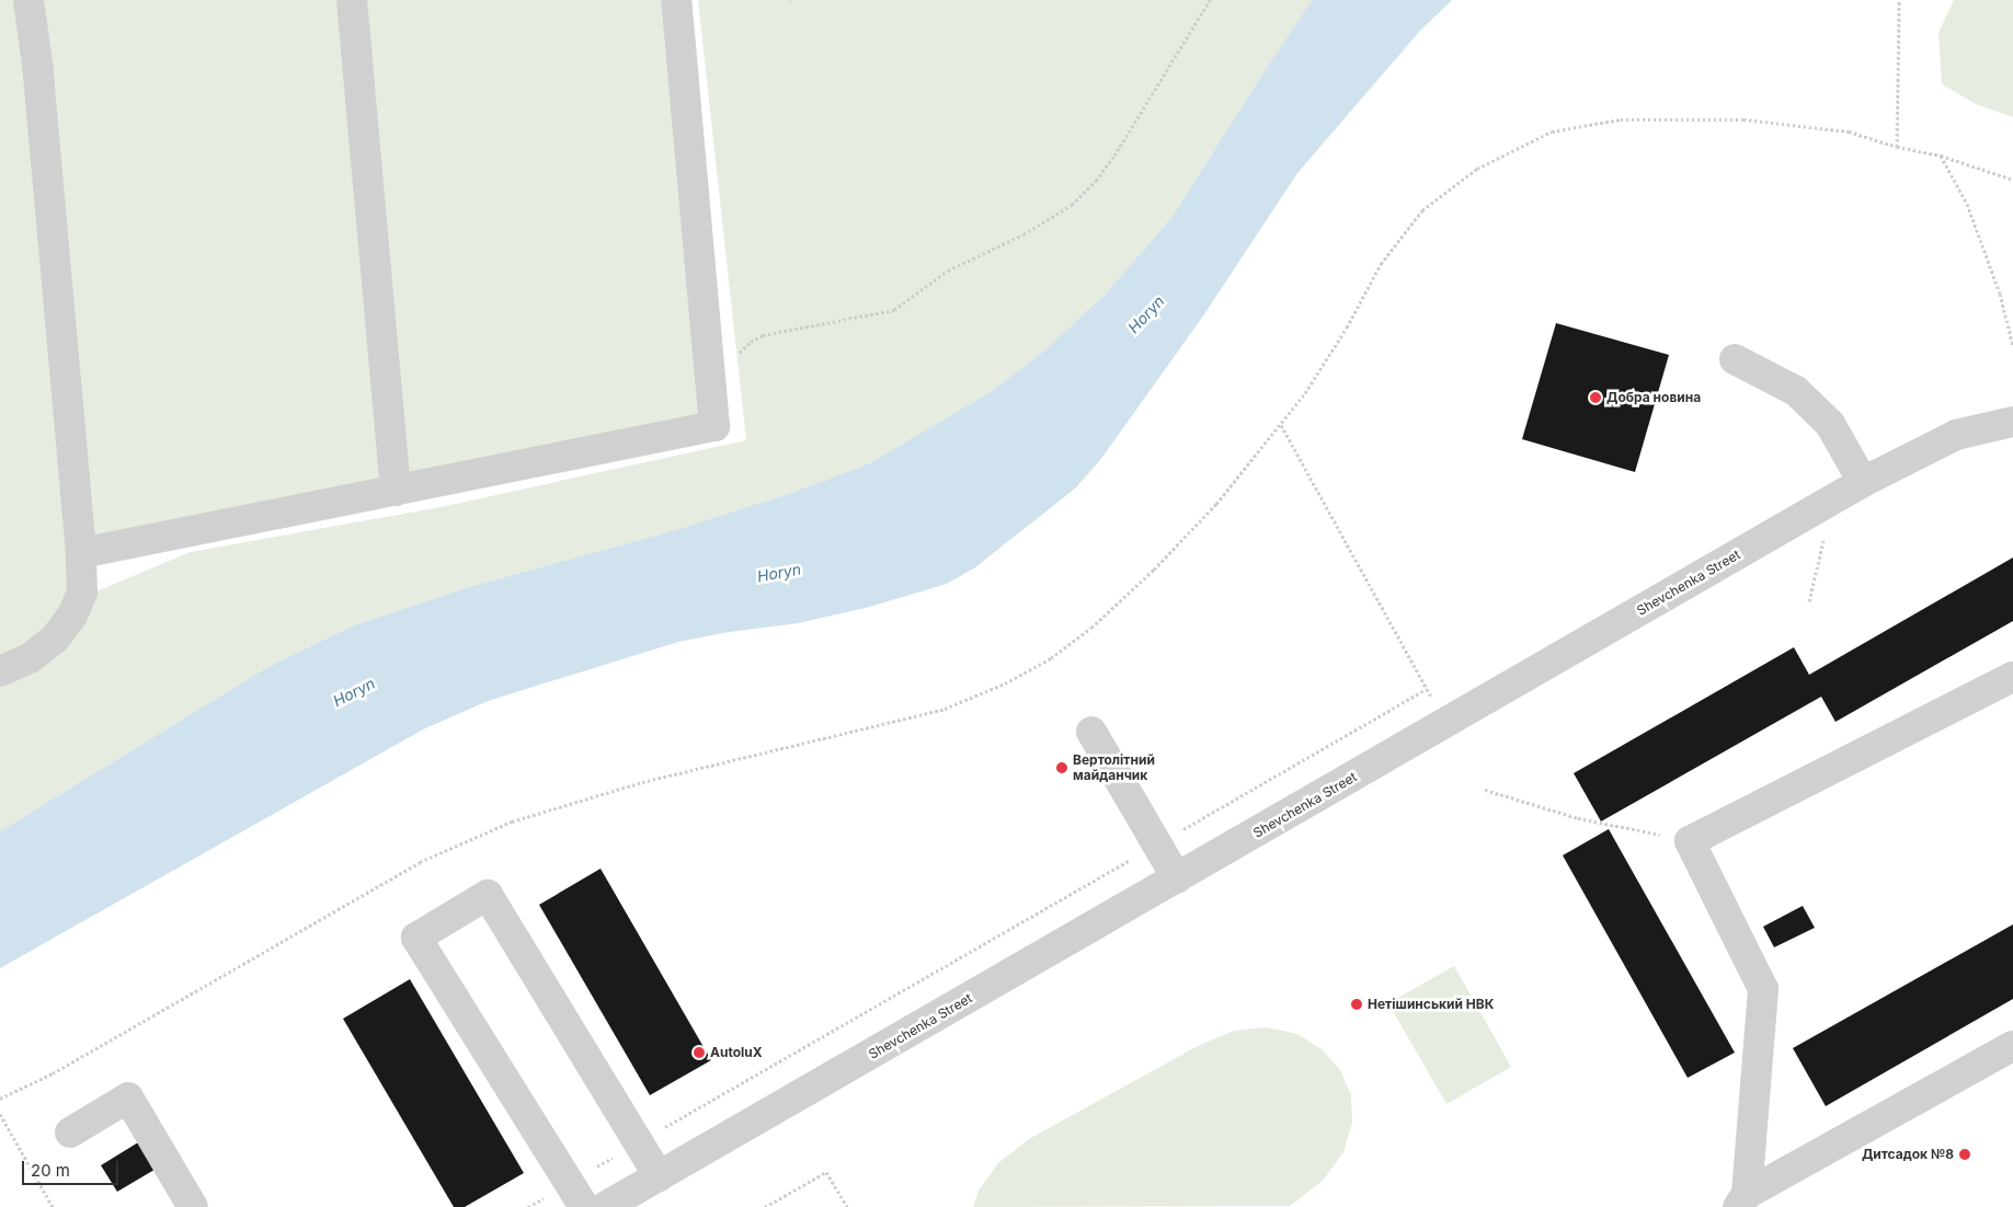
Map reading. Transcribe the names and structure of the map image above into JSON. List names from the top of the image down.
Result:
{
  "streets": {
    "street": ["Shevchenka Street"]
  },
  "water": ["Horyn"],
  "places": [
    "Добра новина",
    "Вертолітний майданчик",
    "Нетішинський НВК",
    "AutoluX",
    "Дитсадок №8"
  ],
  "scale_bar": "20 m"
}
